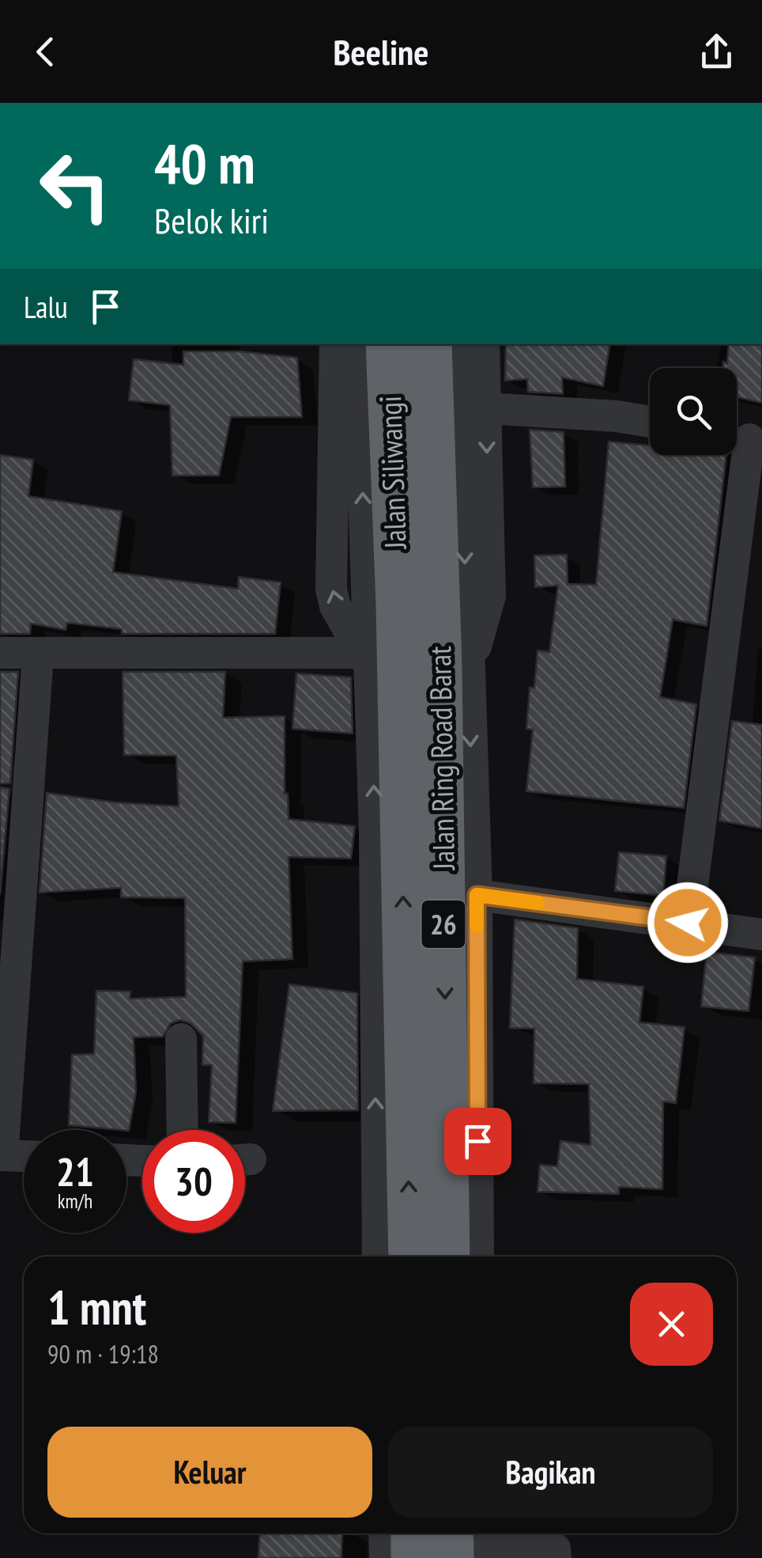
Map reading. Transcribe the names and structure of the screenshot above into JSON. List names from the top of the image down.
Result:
{
  "streets": {
    "highway": ["Jalan Siliwangi", "Jalan Ring Road Barat", "26"]
  },
  "crossings": [
    ["Jalan Siliwangi", "Jalan Ring Road Barat"]
  ],
  "page": {
    "header": "Beeline",
    "turn": ["40 m", "Belok kiri"],
    "then": "Lalu",
    "speed": "21 km/h",
    "limit": "30",
    "heading": ["1 mnt", "90 m · 19:18"],
    "buttons": ["Keluar", "Bagikan"]
  }
}
